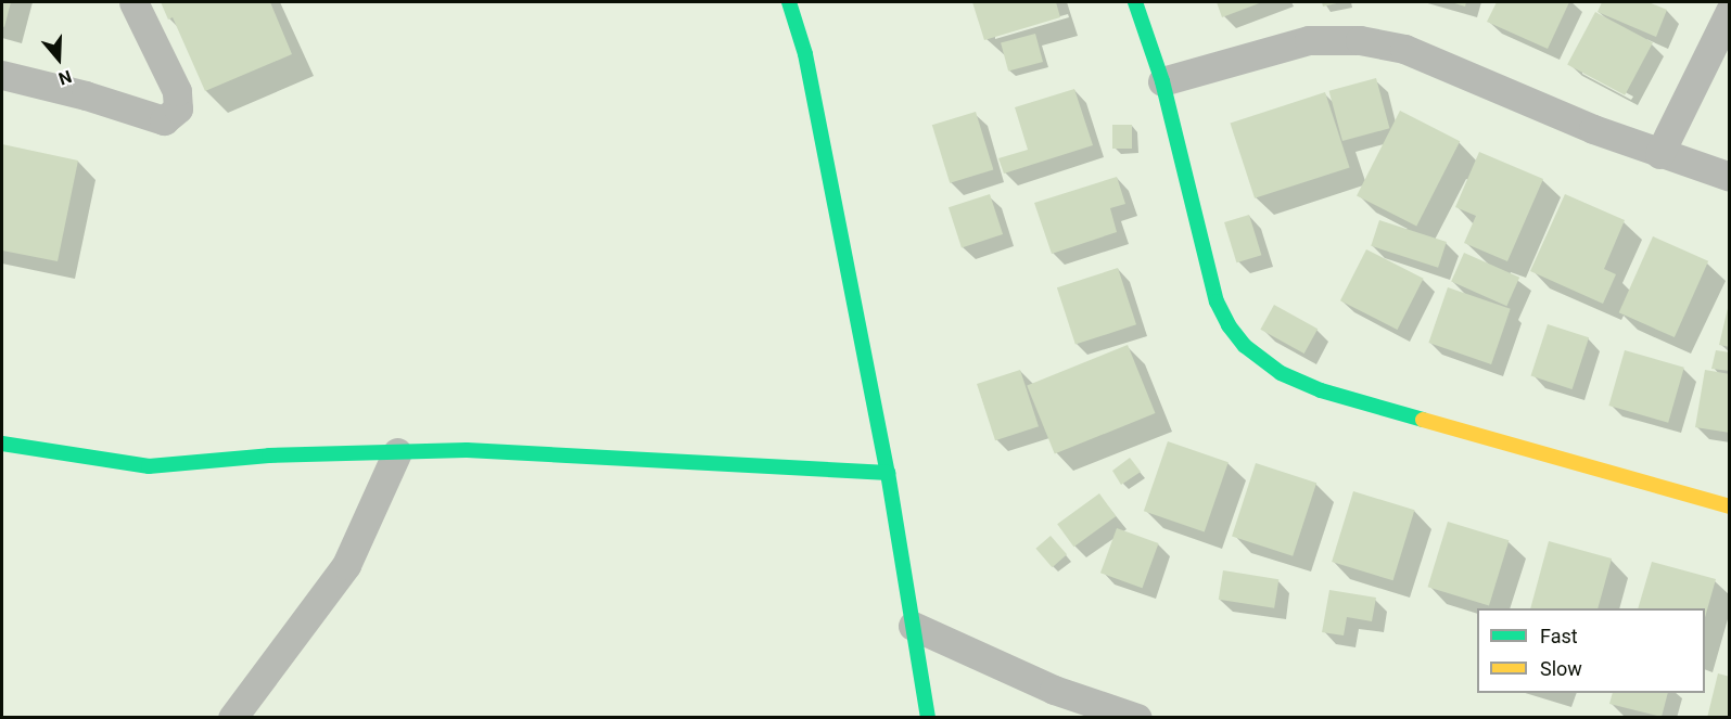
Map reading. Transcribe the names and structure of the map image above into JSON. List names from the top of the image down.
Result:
{
  "legend": ["Fast", "Slow"],
  "north": "bottom"
}
